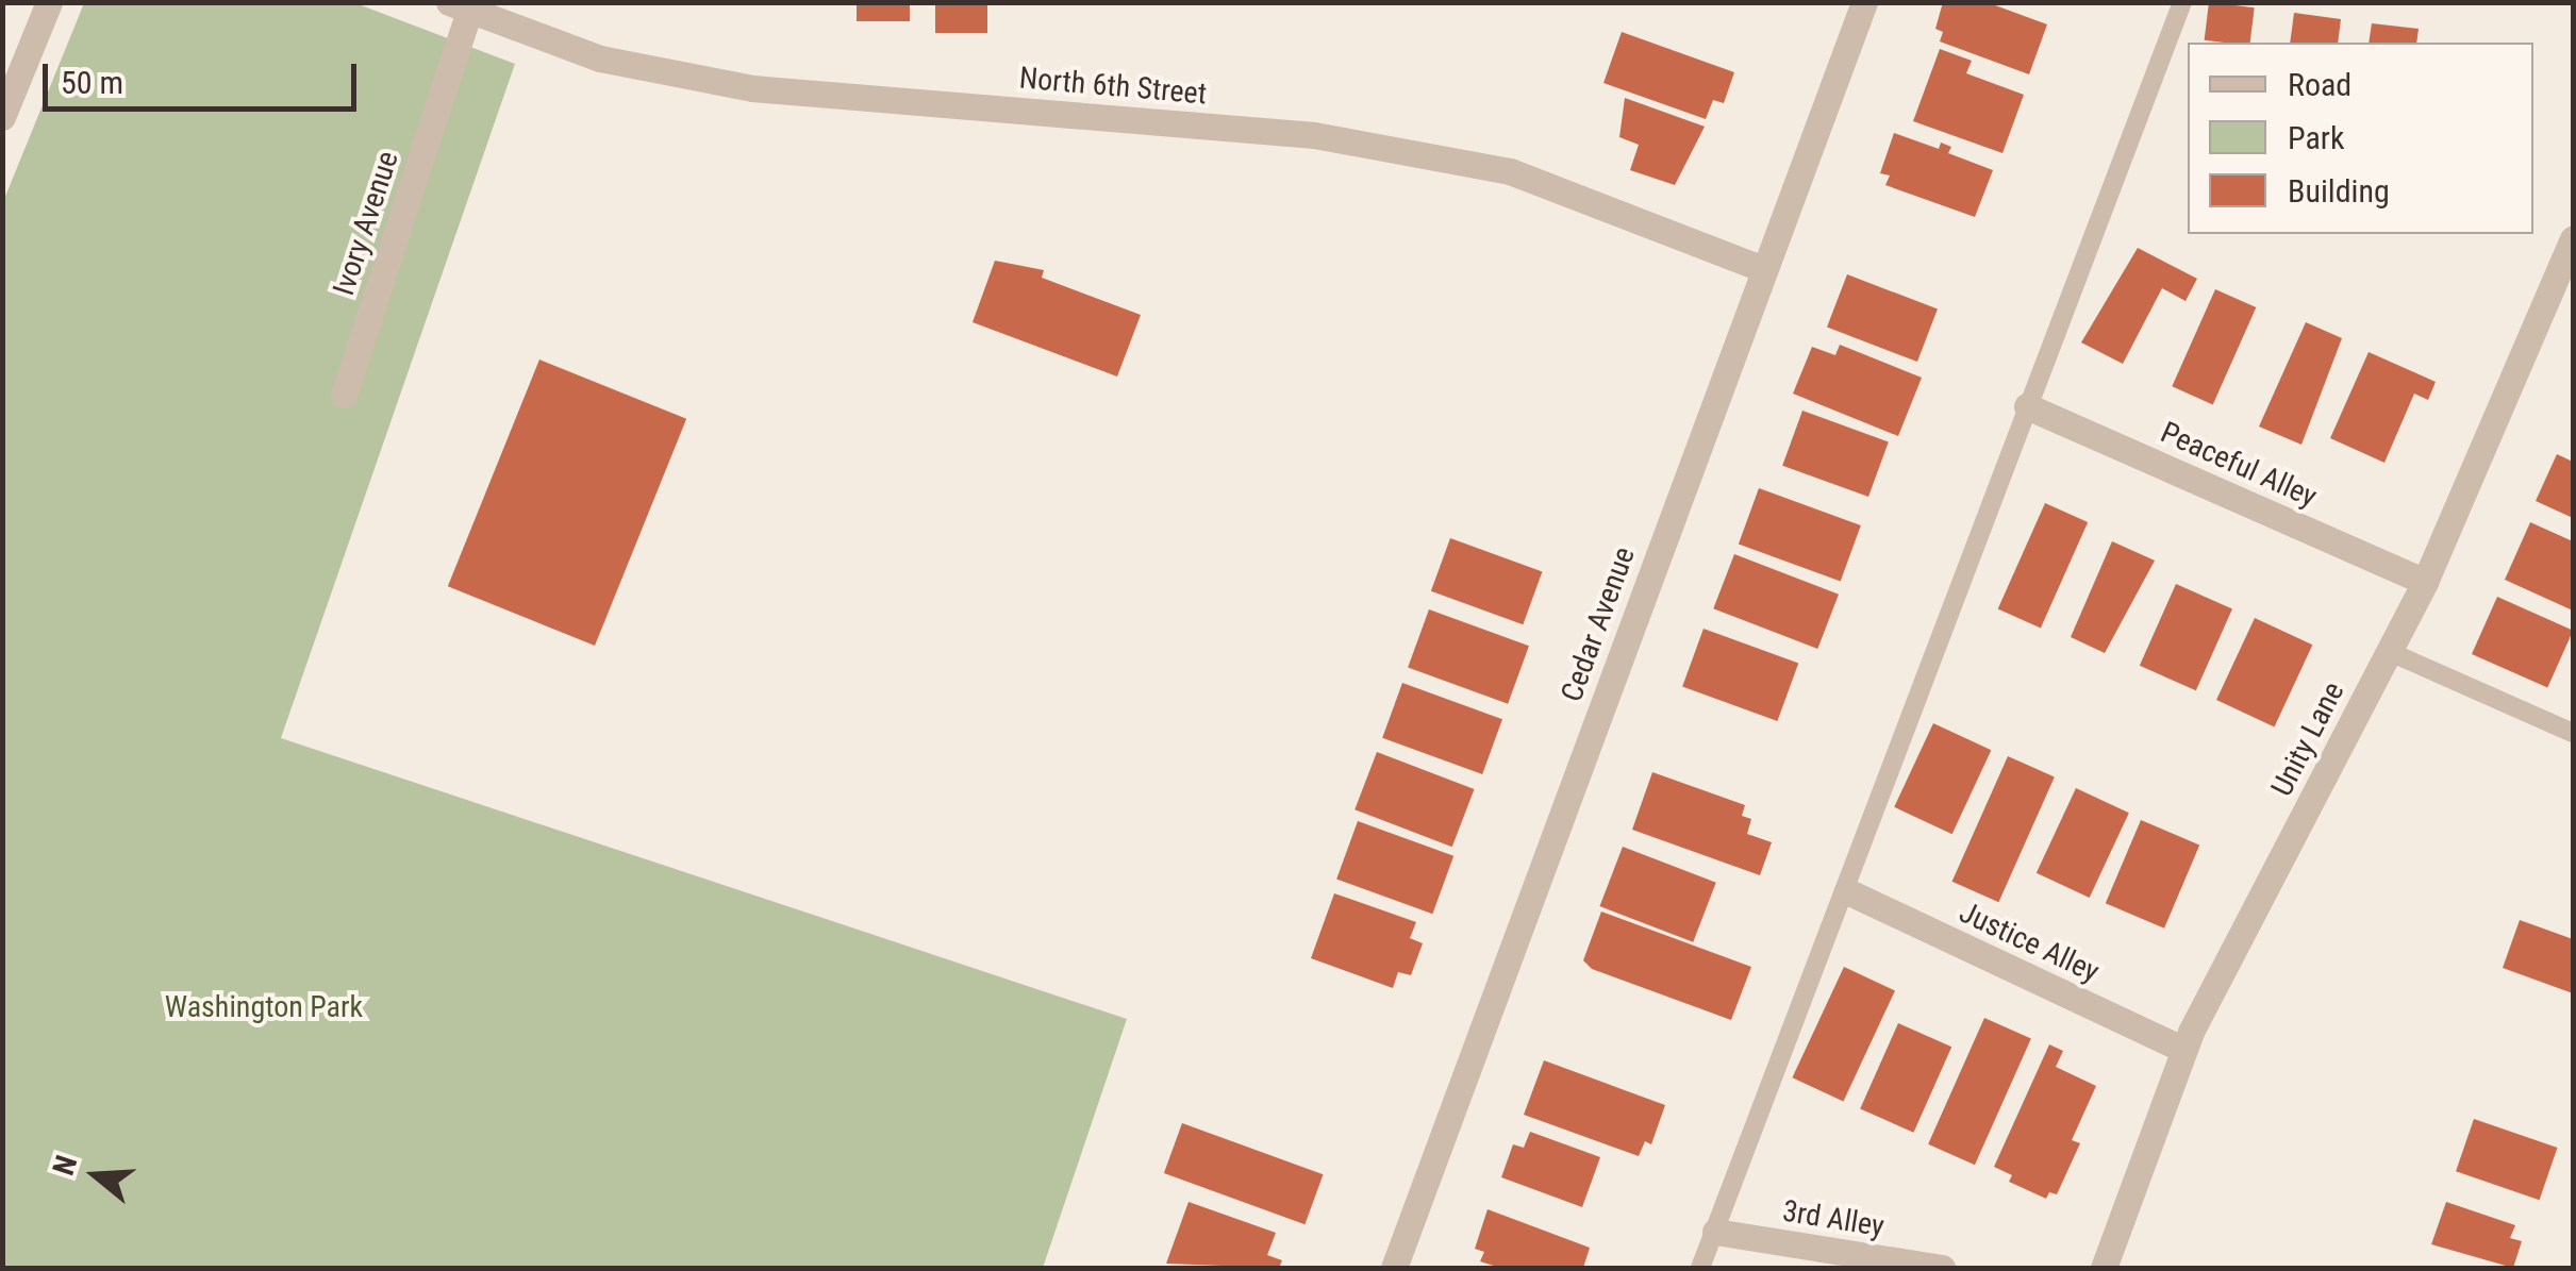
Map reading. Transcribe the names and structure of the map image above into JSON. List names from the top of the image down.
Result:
{
  "streets": {
    "street": [
      "North 6th Street",
      "Ivory Avenue",
      "Peaceful Alley",
      "Cedar Avenue",
      "Unity Lane",
      "Justice Alley",
      "3rd Alley"
    ]
  },
  "crossings": [
    ["North 6th Street", "Ivory Avenue"],
    ["North 6th Street", "Cedar Avenue"],
    ["Peaceful Alley", "Unity Lane"],
    ["Unity Lane", "Justice Alley"]
  ],
  "parks": ["Washington Park"],
  "legend": ["Road", "Park", "Building"],
  "scale_bar": "50 m",
  "north": "left"
}
